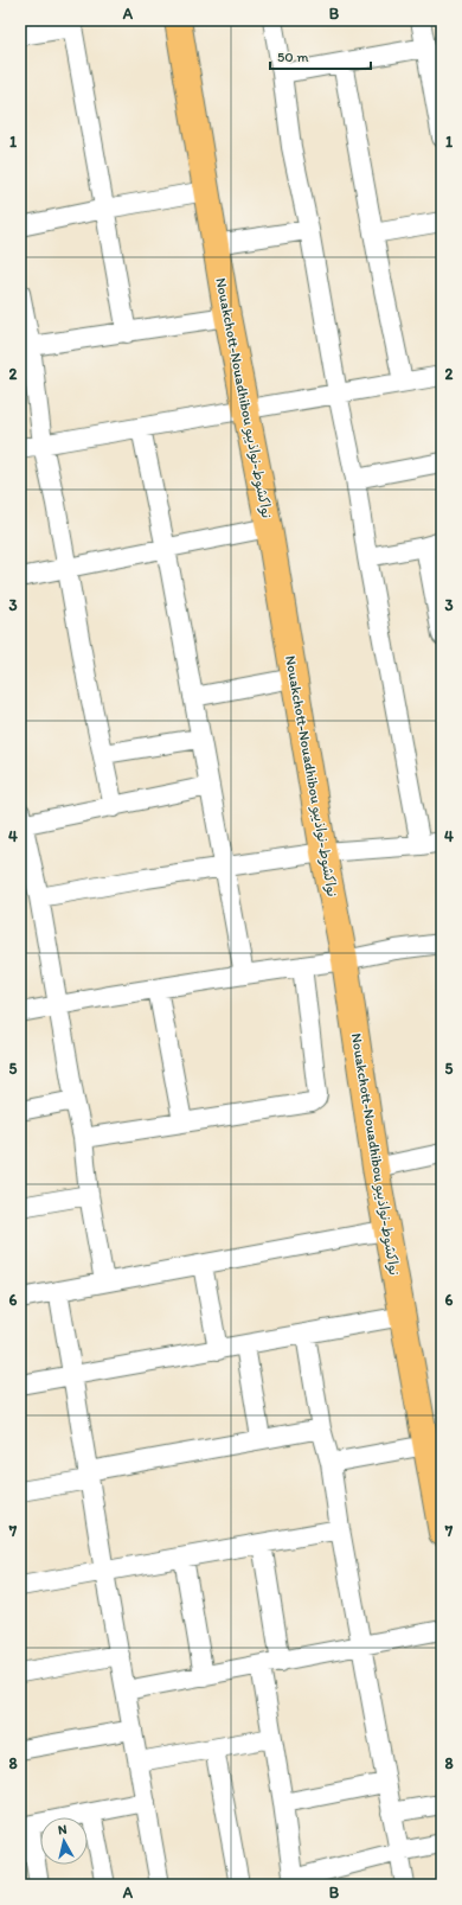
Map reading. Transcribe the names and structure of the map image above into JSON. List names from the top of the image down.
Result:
{
  "streets": {
    "highway": ["Nouakchott-Nouadhibou نواكشوط-نواذيبو"]
  },
  "scale_bar": "50 m",
  "north": "top",
  "grid": {
    "columns": ["A", "B"],
    "rows": [
      "1",
      "2",
      "3",
      "4",
      "5",
      "6",
      "7",
      "8"
    ]
  }
}
